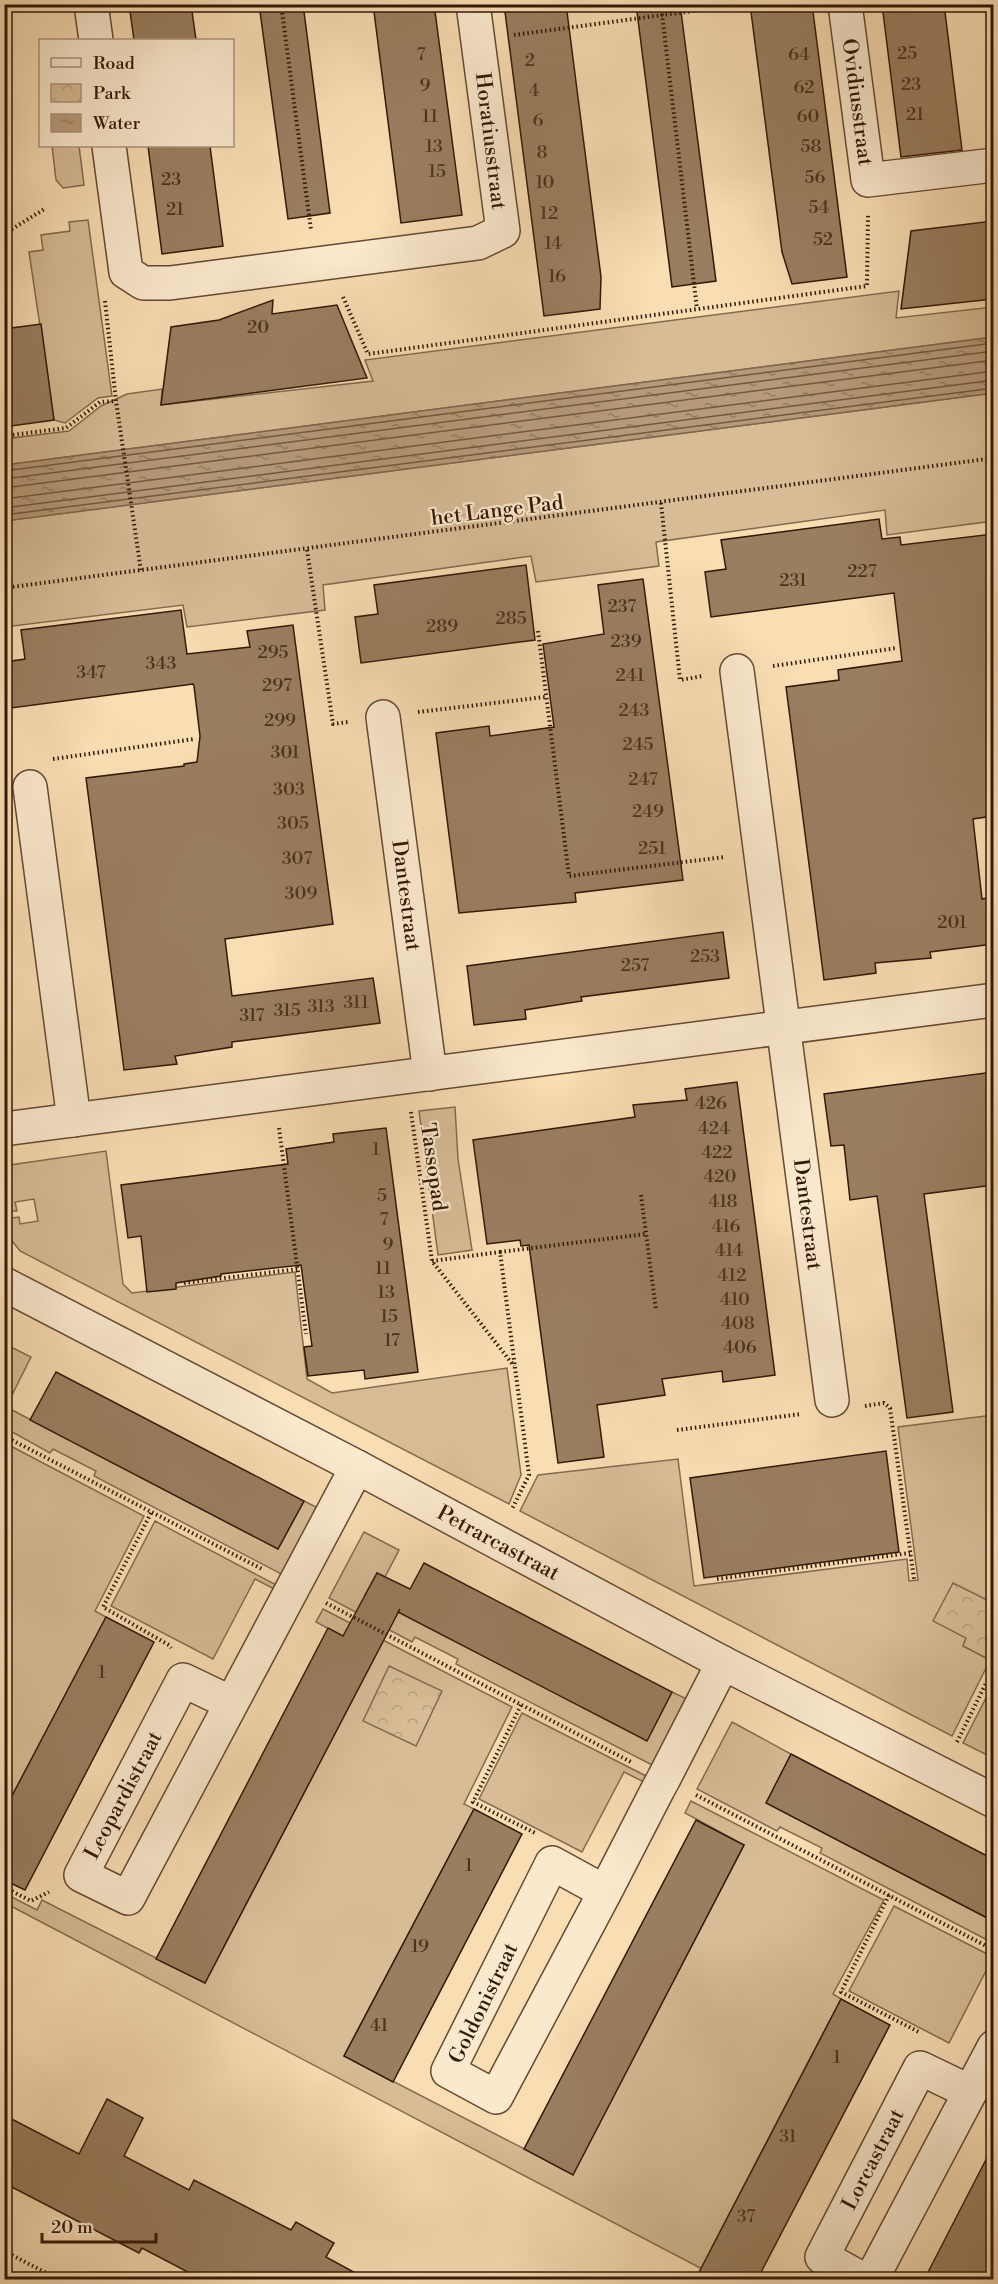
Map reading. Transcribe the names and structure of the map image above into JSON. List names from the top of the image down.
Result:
{
  "streets": {
    "street": [
      "Ovidiusstraat",
      "Horatiusstraat",
      "Dantestraat",
      "Petrarcastraat",
      "Leopardistraat",
      "Goldonistraat",
      "Lorcastraat"
    ],
    "path": ["het Lange Pad", "Tassopad"]
  },
  "crossings": [
    ["Dantestraat", "Tassopad"],
    ["Petrarcastraat", "Leopardistraat"],
    ["Petrarcastraat", "Goldonistraat"]
  ],
  "house_numbers": [
    "25",
    "7",
    "64",
    "2",
    "23",
    "9",
    "62",
    "4",
    "21",
    "11",
    "60",
    "6",
    "13",
    "58",
    "8",
    "15",
    "56",
    "23",
    "10",
    "54",
    "21",
    "12",
    "52",
    "14",
    "16",
    "20",
    "227",
    "231",
    "237",
    "285",
    "289",
    "239",
    "295",
    "343",
    "347",
    "241",
    "297",
    "243",
    "299",
    "245",
    "301",
    "247",
    "303",
    "249",
    "305",
    "251",
    "307",
    "309",
    "201",
    "253",
    "257",
    "311",
    "313",
    "315",
    "317",
    "426",
    "424",
    "1",
    "422",
    "420",
    "5",
    "418",
    "7",
    "416",
    "9",
    "414",
    "11",
    "412",
    "13",
    "410",
    "15",
    "408",
    "17",
    "406",
    "1",
    "1",
    "19",
    "41",
    "1",
    "31",
    "37"
  ],
  "legend": ["Road", "Park", "Water"],
  "scale_bar": "20 m"
}
